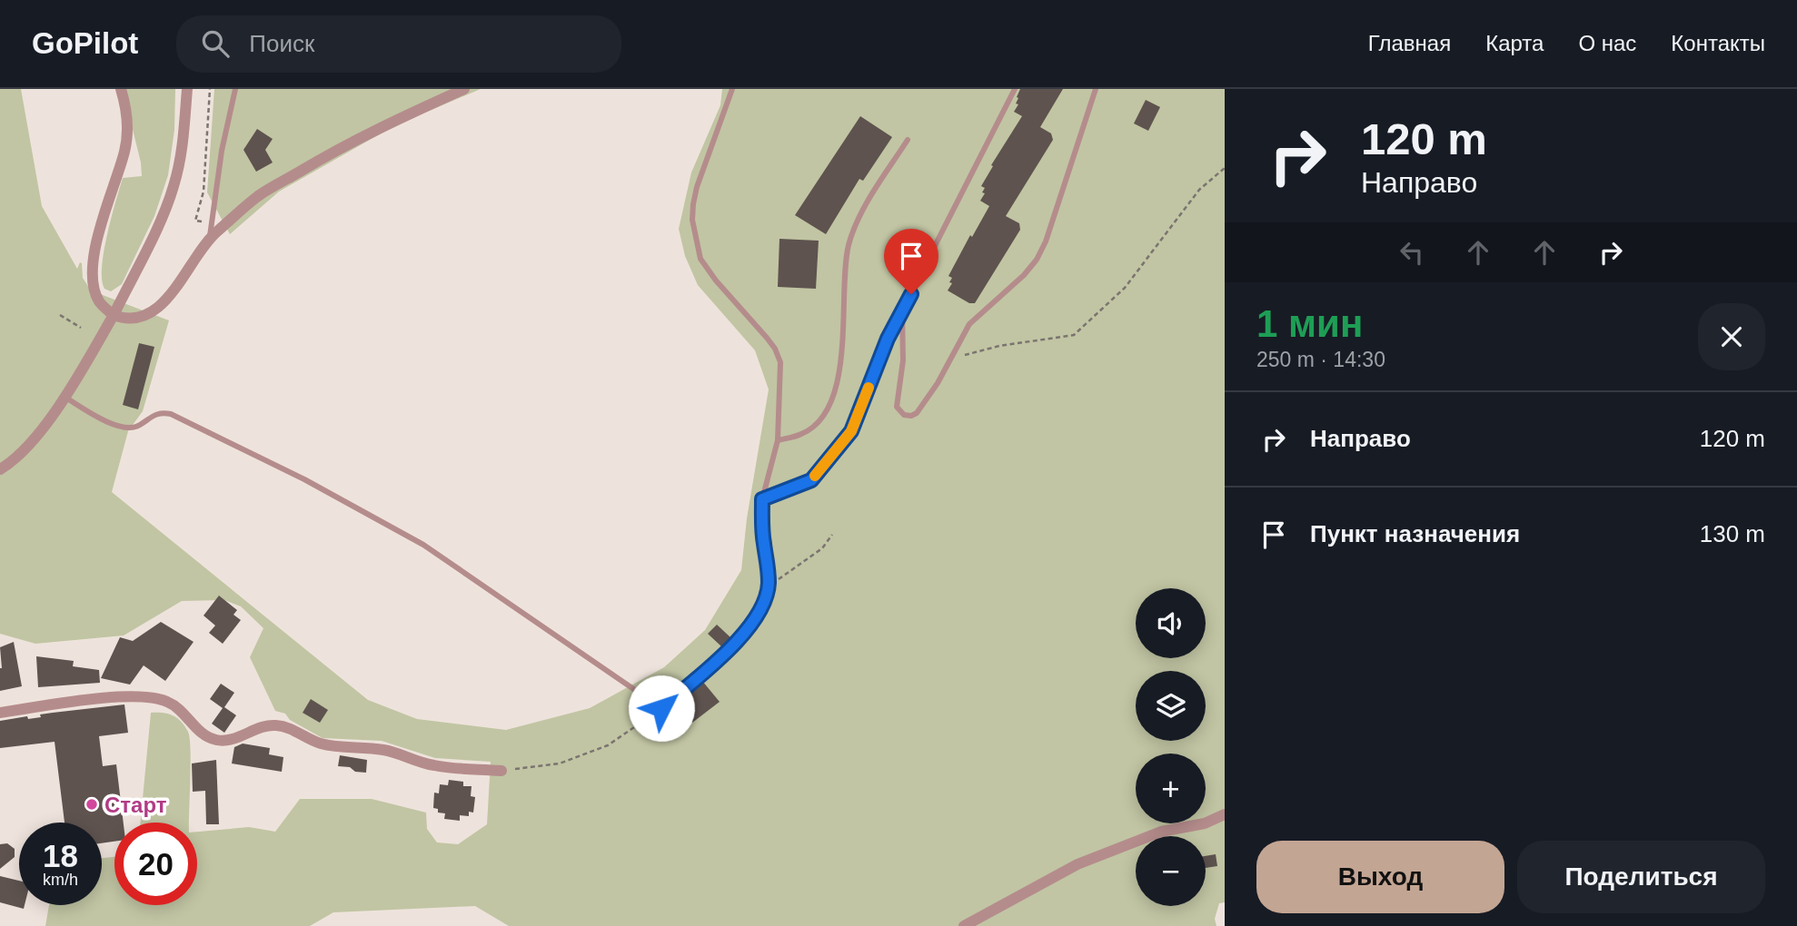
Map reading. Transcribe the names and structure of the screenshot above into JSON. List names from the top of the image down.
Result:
{
  "places": ["Старт"],
  "page": {
    "header": "GoPilot",
    "search": "Поиск",
    "nav": [
      "Главная",
      "Карта",
      "О нас",
      "Контакты"
    ],
    "turn": ["120 m", "Направо"],
    "heading": ["1 мин", "250 m · 14:30"],
    "list": [
      {
        "name": "Направо",
        "value": "120 m"
      },
      {
        "name": "Пункт назначения",
        "value": "130 m"
      }
    ],
    "map_buttons": ["+", "−"],
    "speed": "18 km/h",
    "limit": "20",
    "buttons": ["Выход", "Поделиться"]
  }
}
